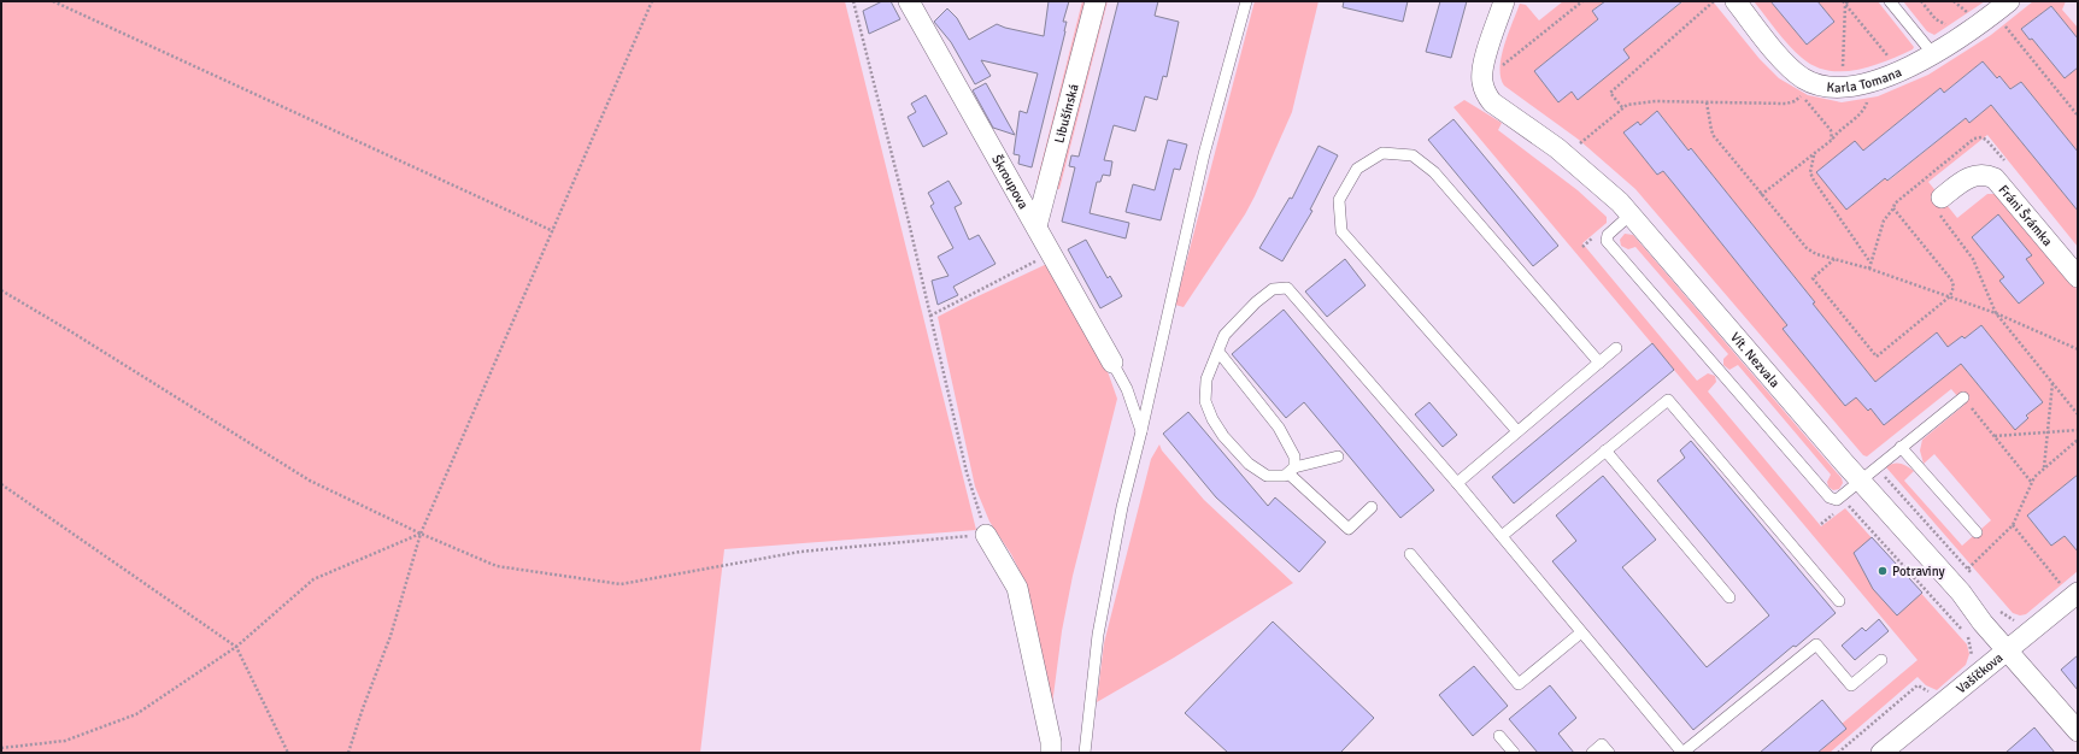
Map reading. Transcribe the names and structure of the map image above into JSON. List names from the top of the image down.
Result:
{
  "streets": {
    "street": [
      "Karla Tomana",
      "Libušínská",
      "Škroupova",
      "Fráni Šrámka",
      "Vít. Nezvala",
      "Vašíčkova"
    ]
  },
  "crossings": [
    ["Libušínská", "Škroupova"],
    ["Vít. Nezvala", "Vašíčkova"]
  ],
  "places": ["Potraviny"]
}
